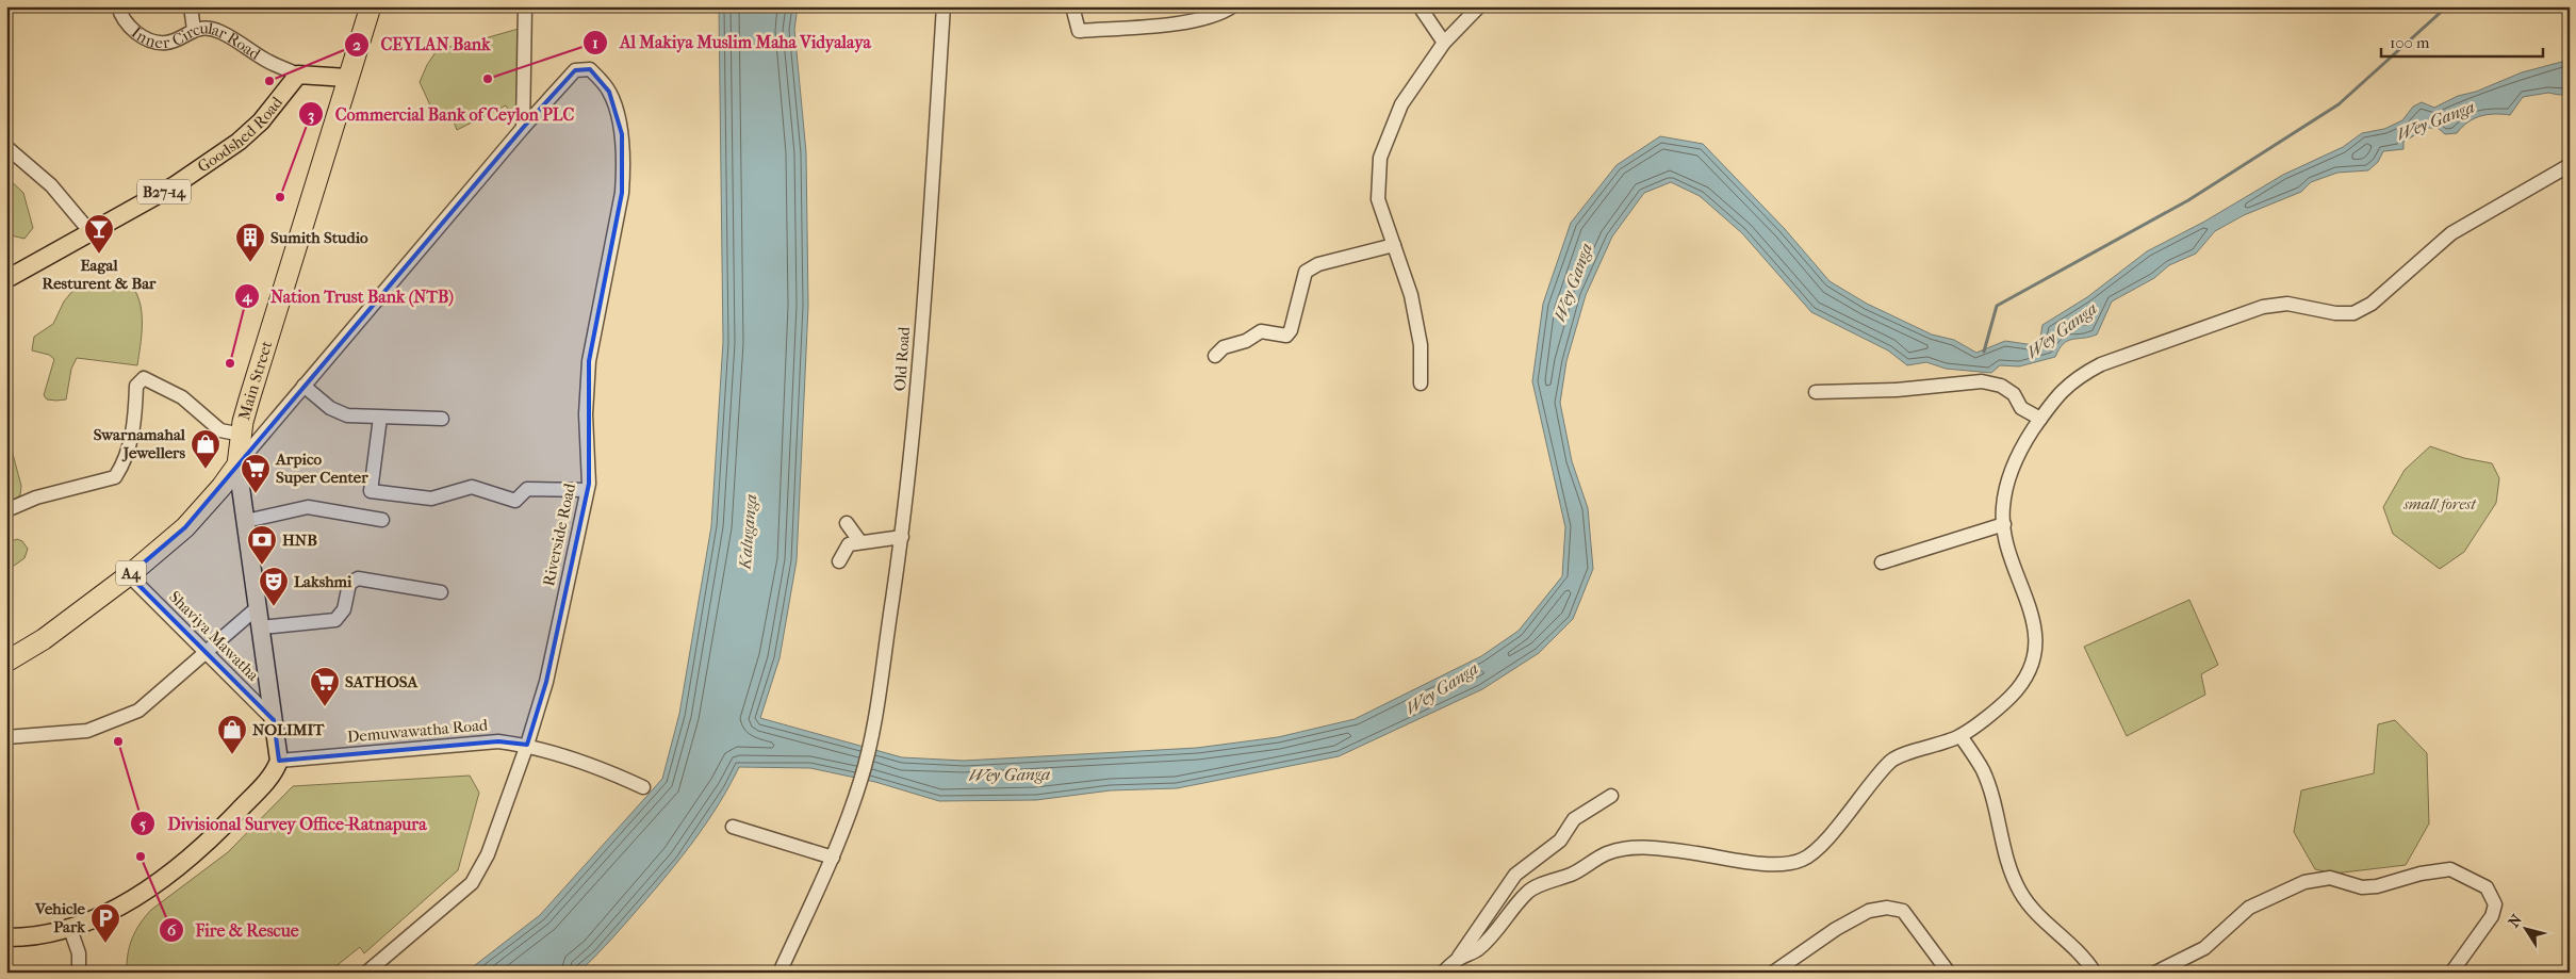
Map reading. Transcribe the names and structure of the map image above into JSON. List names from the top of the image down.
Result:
{
  "streets": {
    "highway": ["Main Street", "A4"],
    "main road": ["Inner Circular Road", "Goodshed Road", "B27-14"],
    "street": [
      "Old Road",
      "Riverside Road",
      "Shaviya Mawatha",
      "Demuwawatha Road"
    ]
  },
  "crossings": [
    ["Inner Circular Road", "Goodshed Road"],
    ["Inner Circular Road", "Main Street"],
    ["Main Street", "Shaviya Mawatha"],
    ["Riverside Road", "Demuwawatha Road"]
  ],
  "water": ["Wey Ganga", "Kaluganga"],
  "parks": ["small forest"],
  "places": {
    "other": [
      "Al Makiya Muslim Maha Vidyalaya",
      "CEYLAN Bank",
      "Commercial Bank of Ceylon PLC",
      "Nation Trust Bank (NTB)",
      "Divisional Survey Office-Ratnapura",
      "Fire & Rescue"
    ],
    "bar": ["Eagal Resturent & Bar"],
    "building": ["Sumith Studio"],
    "shop": ["Swarnamahal Jewellers", "NOLIMIT"],
    "supermarket": ["Arpico Super Center", "SATHOSA"],
    "bank": ["HNB"],
    "theatre": ["Lakshmi"],
    "parking": ["Vehicle Park"]
  },
  "scale_bar": "100 m",
  "north": "top left"
}
